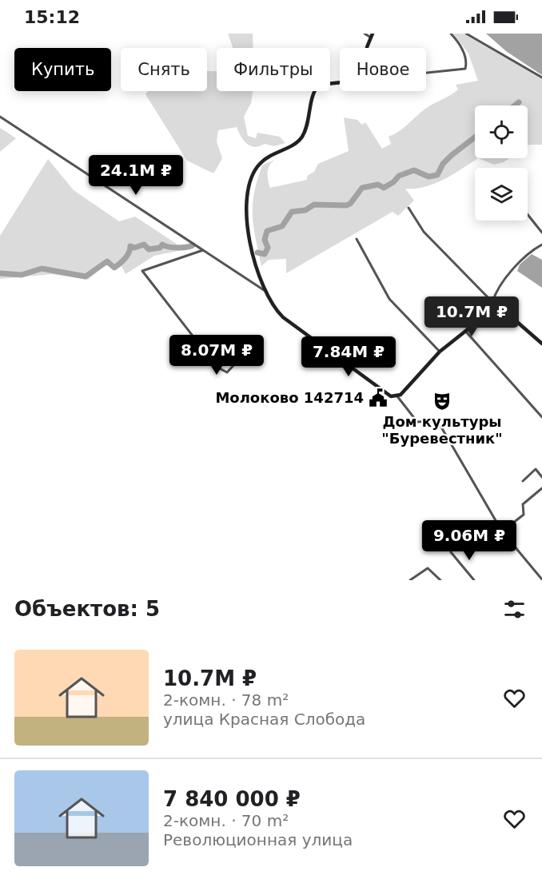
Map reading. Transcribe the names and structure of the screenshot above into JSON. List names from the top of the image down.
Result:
{
  "places": {
    "public building": ["Молоково 142714"],
    "theatre": ["Дом культуры \"Буревестник\""]
  },
  "page": {
    "status": "15:12",
    "chip": [
      "Купить",
      "Снять",
      "Фильтры",
      "Новое"
    ],
    "price": [
      "24.1M ₽",
      "10.7M ₽",
      "8.07M ₽",
      "7.84M ₽",
      "9.06M ₽"
    ],
    "heading": "Объектов: 5",
    "list": [
      {
        "name": "10.7M ₽",
        "note": "2-комн. · 78 m² · улица Красная Слобода"
      },
      {
        "name": "7 840 000 ₽",
        "note": "2-комн. · 70 m² · Революционная улица"
      }
    ]
  }
}
